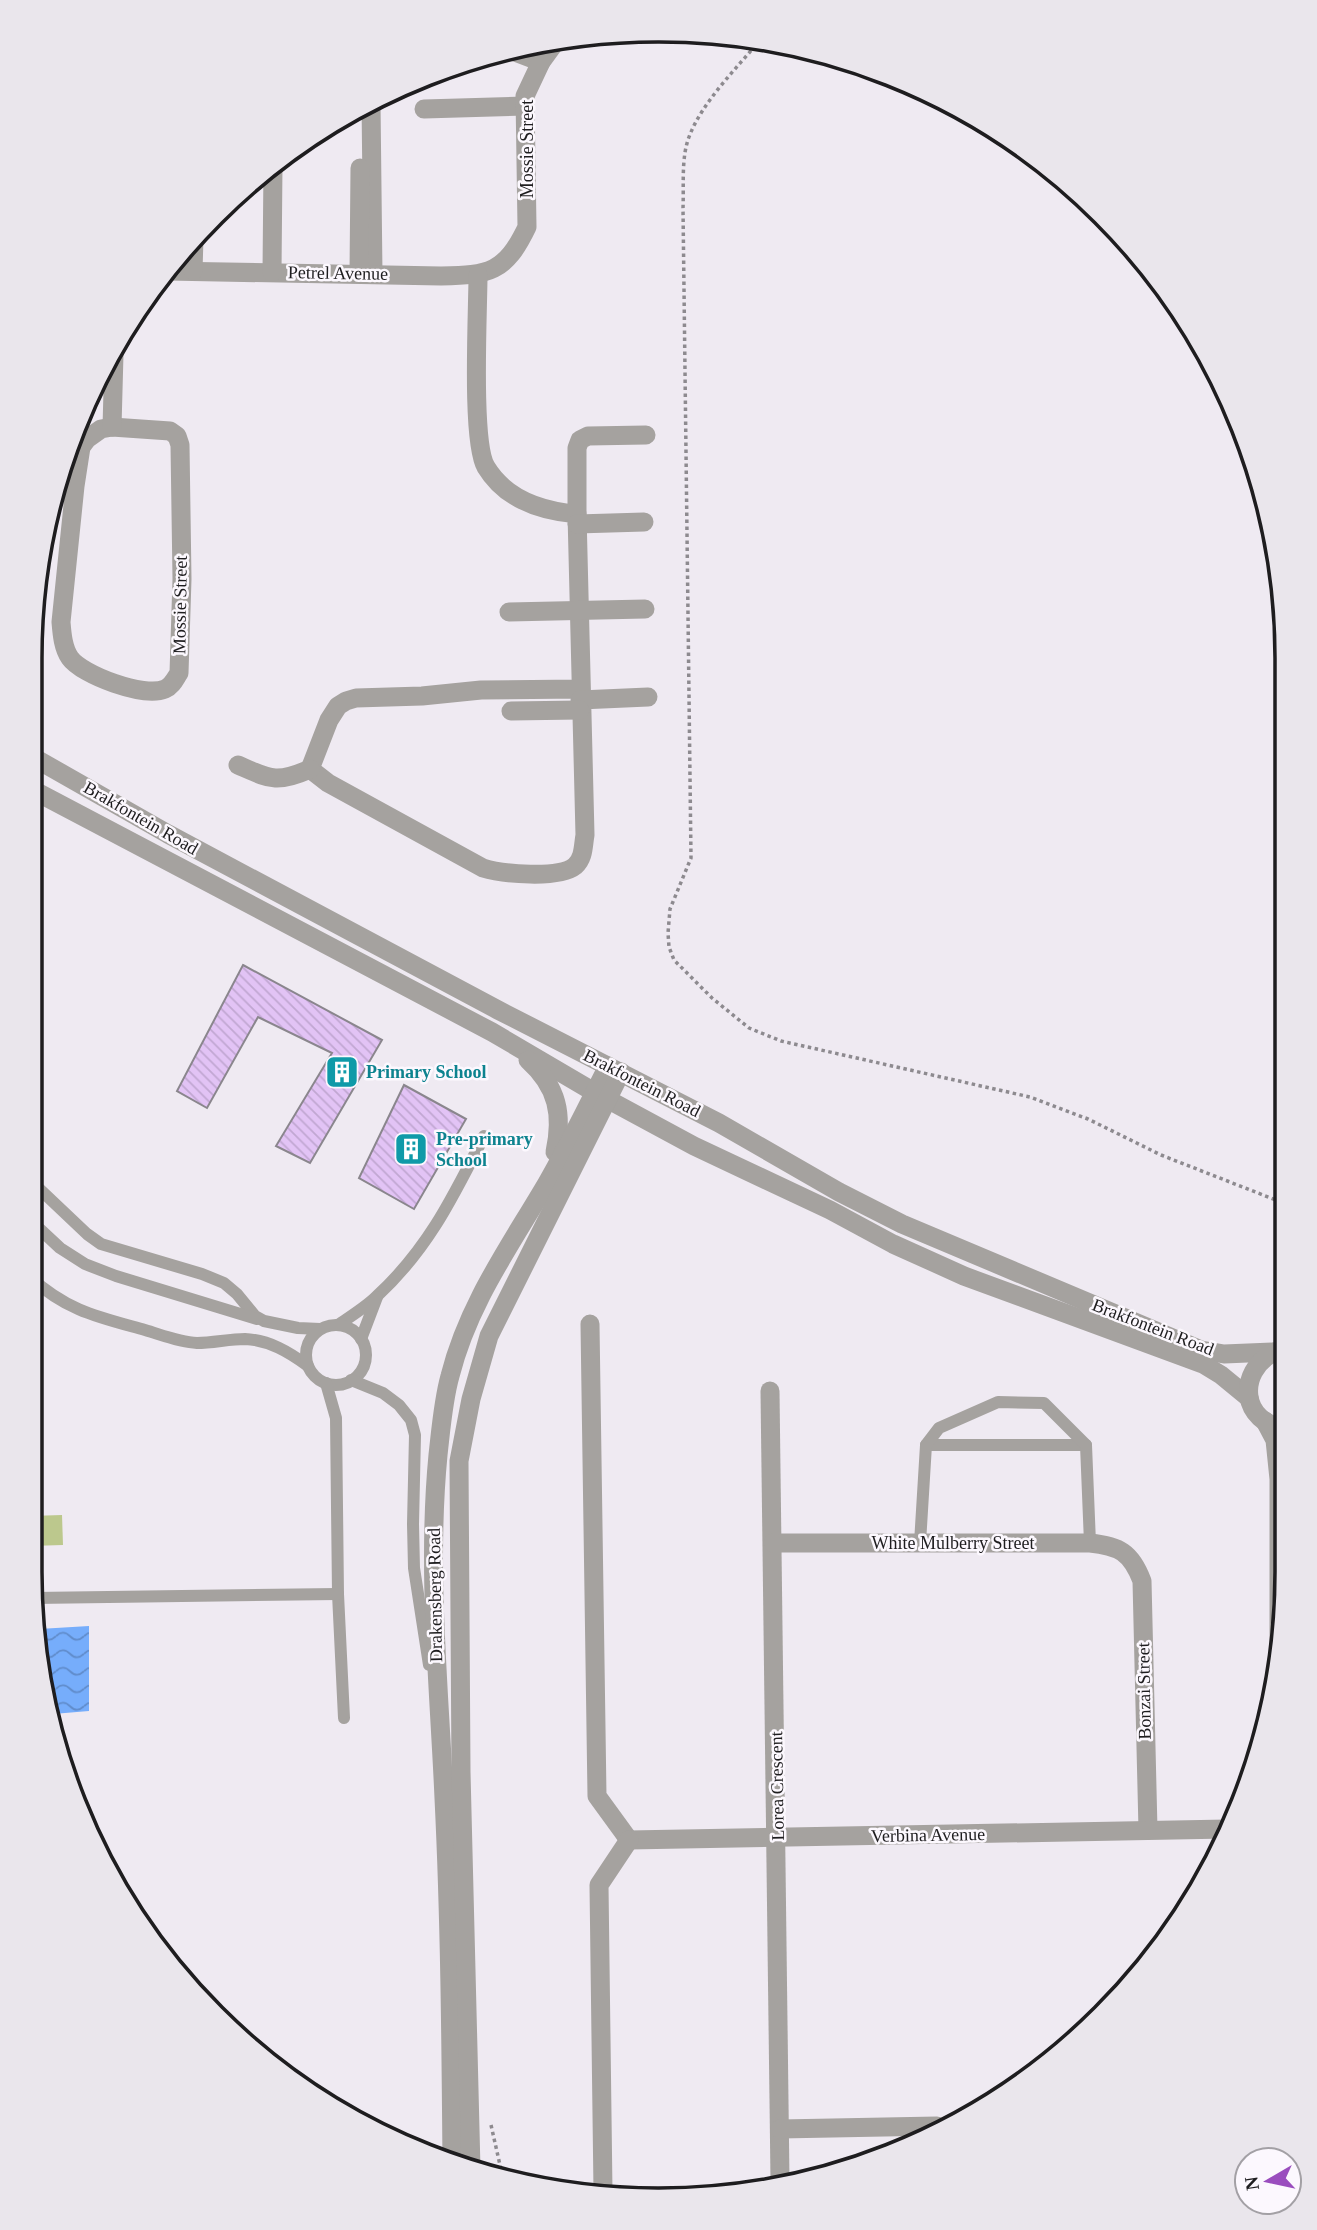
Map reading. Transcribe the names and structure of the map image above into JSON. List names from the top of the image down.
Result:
{
  "streets": {
    "street": [
      "Mossie Street",
      "Petrel Avenue",
      "Brakfontein Road",
      "White Mulberry Street",
      "Drakensberg Road",
      "Bonzai Street",
      "Lorea Crescent",
      "Verbina Avenue"
    ]
  },
  "crossings": [
    ["Mossie Street", "Petrel Avenue"],
    ["Brakfontein Road", "Drakensberg Road"],
    ["White Mulberry Street", "Bonzai Street"],
    ["White Mulberry Street", "Lorea Crescent"],
    ["Bonzai Street", "Verbina Avenue"],
    ["Lorea Crescent", "Verbina Avenue"]
  ],
  "places": {
    "building": ["Primary School", "Pre-primary School"]
  },
  "north": "left"
}
